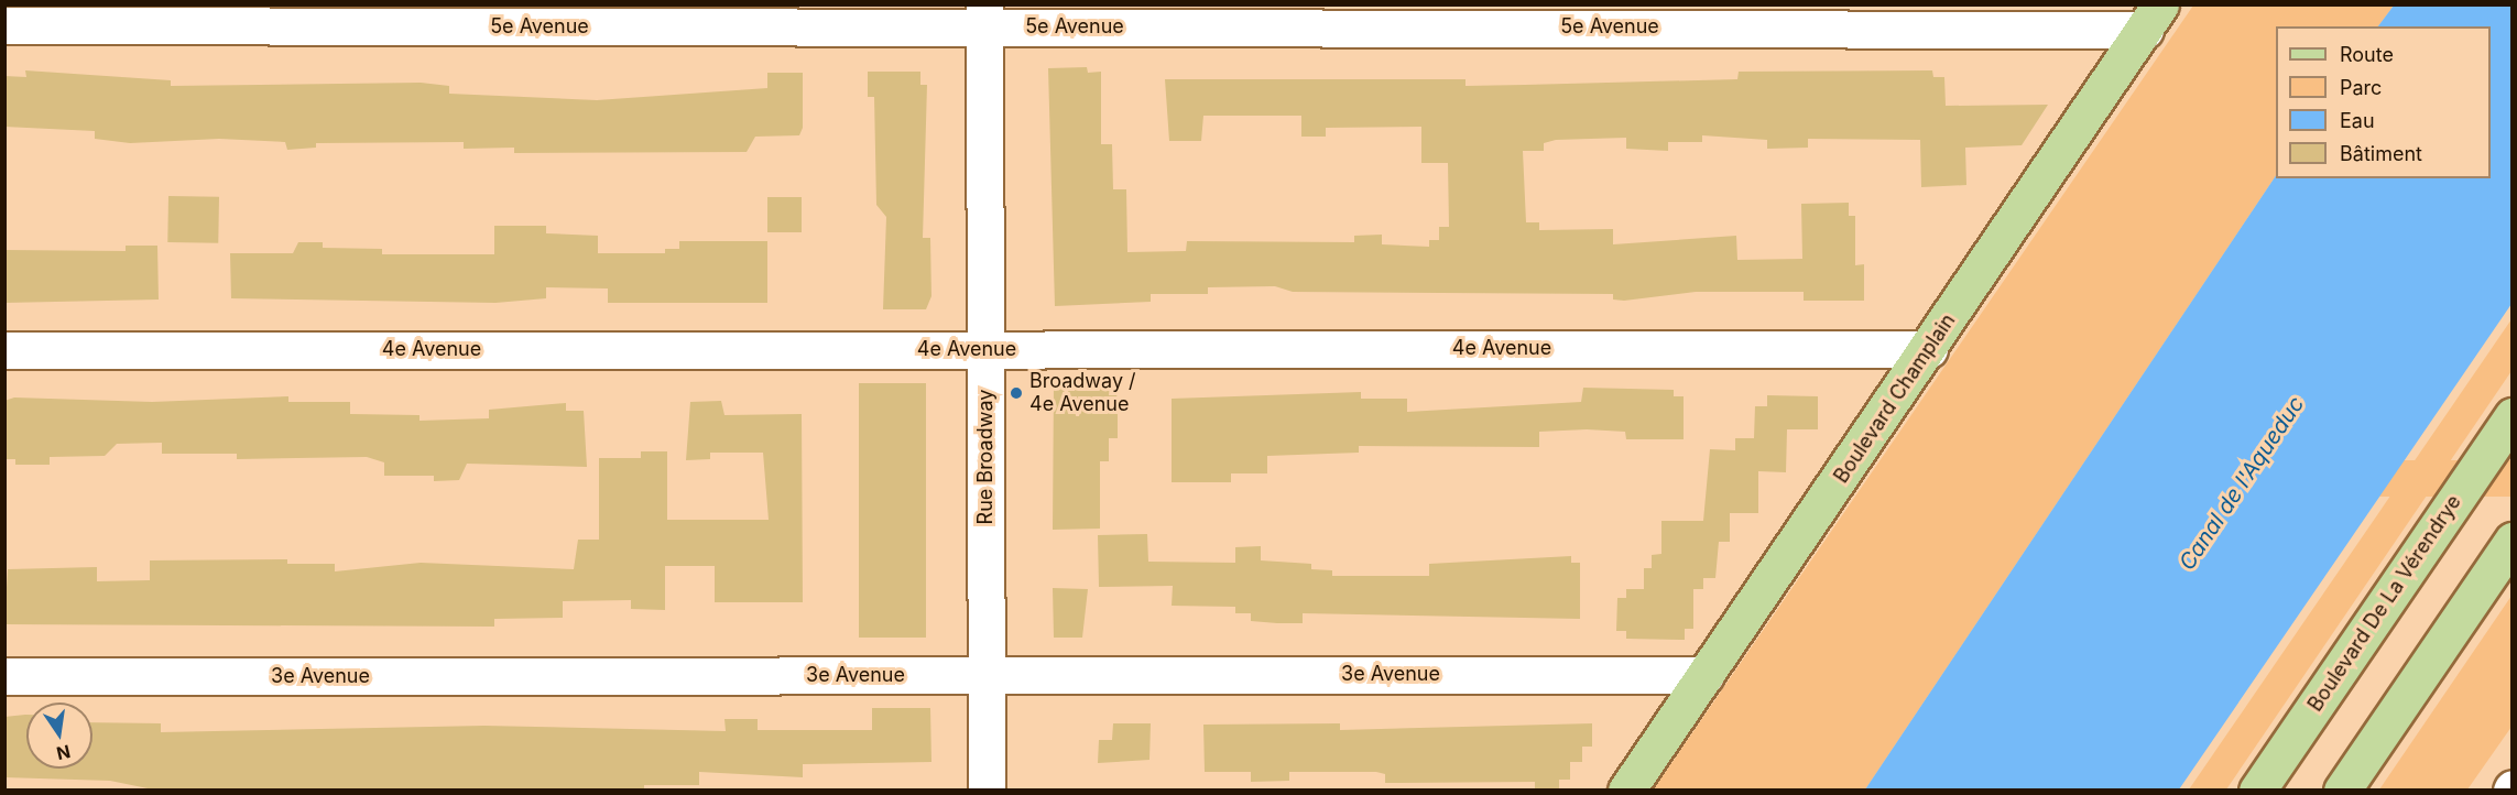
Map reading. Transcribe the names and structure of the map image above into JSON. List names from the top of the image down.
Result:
{
  "streets": {
    "main road": ["Boulevard Champlain", "Boulevard De La Vérendrye"],
    "street": [
      "5e Avenue",
      "4e Avenue",
      "Rue Broadway",
      "3e Avenue"
    ]
  },
  "crossings": [
    ["5e Avenue", "Boulevard Champlain"],
    ["5e Avenue", "Rue Broadway"],
    ["4e Avenue", "Boulevard Champlain"],
    ["4e Avenue", "Rue Broadway"],
    ["Boulevard Champlain", "3e Avenue"],
    ["Rue Broadway", "3e Avenue"]
  ],
  "water": ["Canal de l'Aqueduc"],
  "places": ["Broadway / 4e Avenue"],
  "legend": [
    "Route",
    "Parc",
    "Eau",
    "Bâtiment"
  ],
  "north": "bottom"
}
